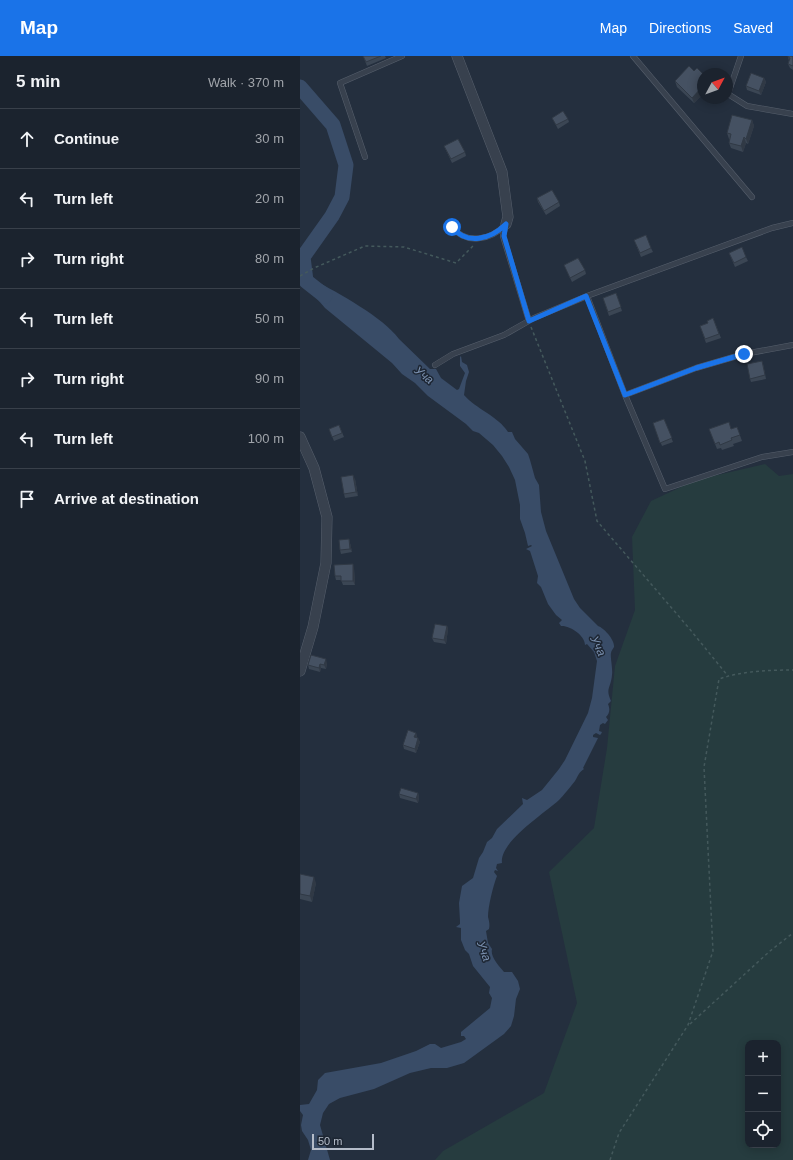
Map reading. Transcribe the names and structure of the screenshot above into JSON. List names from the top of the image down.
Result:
{
  "water": ["Уча"],
  "scale_bar": "50 m",
  "north": "top right",
  "page": {
    "header": "Map",
    "nav": ["Map", "Directions", "Saved"],
    "heading": ["5 min", "Walk · 370 m"],
    "list": [
      ["Continue", "30 m"],
      ["Turn left", "20 m"],
      ["Turn right", "80 m"],
      ["Turn left", "50 m"],
      ["Turn right", "90 m"],
      ["Turn left", "100 m"],
      "Arrive at destination"
    ],
    "map_buttons": ["+", "−"],
    "scale": "50 m"
  }
}
